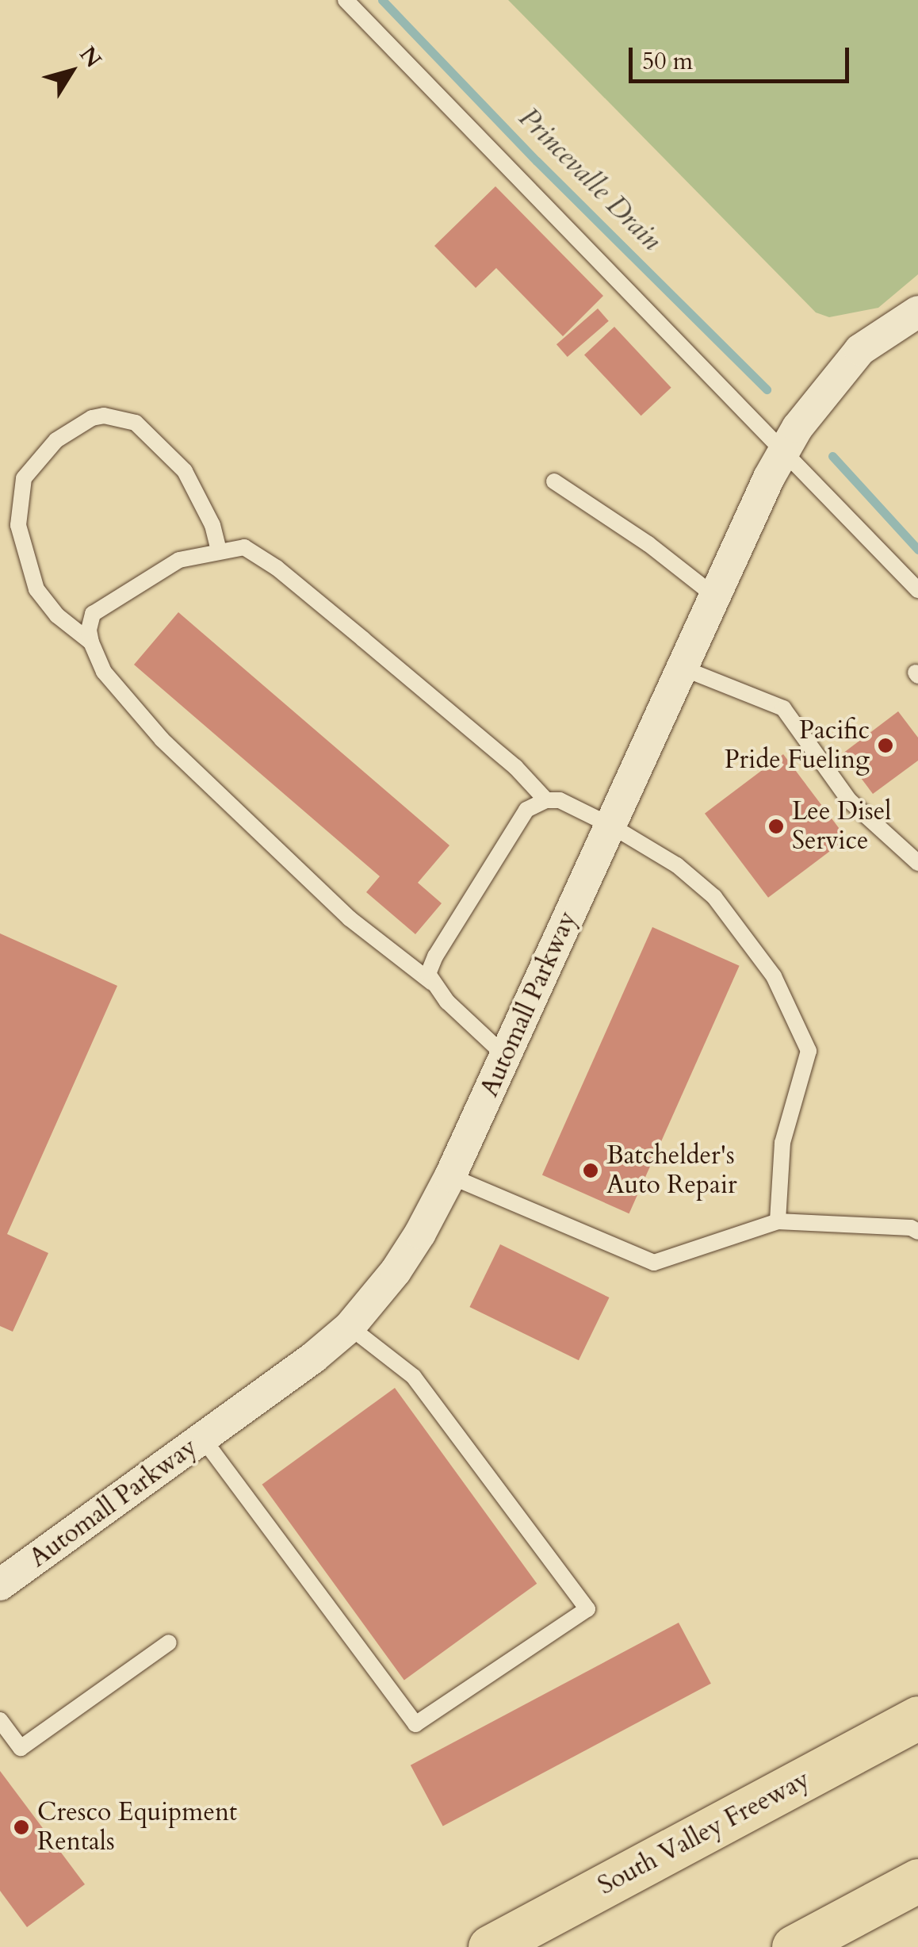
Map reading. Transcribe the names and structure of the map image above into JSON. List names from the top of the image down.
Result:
{
  "streets": {
    "highway": ["South Valley Freeway"],
    "street": ["Automall Parkway"]
  },
  "water": ["Princevalle Drain"],
  "places": [
    "Pacific Pride Fueling",
    "Lee Disel Service",
    "Batchelder's Auto Repair",
    "Cresco Equipment Rentals"
  ],
  "scale_bar": "50 m",
  "north": "top right"
}
